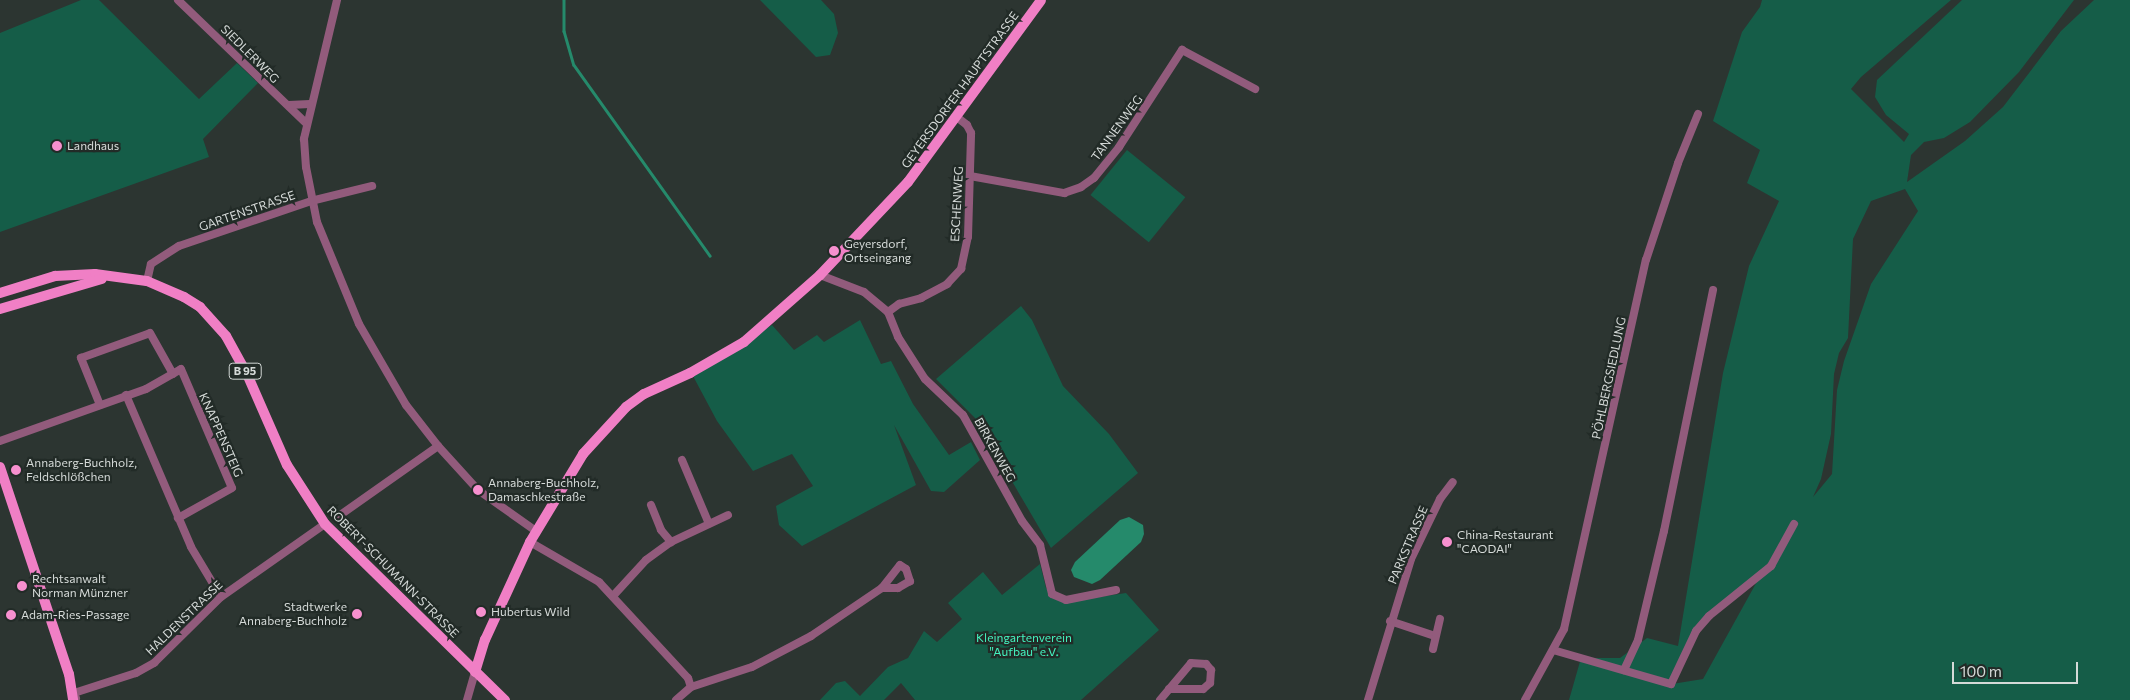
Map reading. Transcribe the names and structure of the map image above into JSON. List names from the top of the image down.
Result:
{
  "streets": {
    "main road": ["GEYERSDORFER HAUPTSTRASSE", "B 95", "ROBERT-SCHUMANN-STRASSE"],
    "street": [
      "SIEDLERWEG",
      "TANNENWEG",
      "ESCHENWEG",
      "GARTENSTRASSE",
      "PÖHLBERGSIEDLUNG",
      "KNAPPENSTEIG",
      "BIRKENWEG",
      "PARKSTRASSE",
      "HALDENSTRASSE"
    ]
  },
  "crossings": [
    ["GEYERSDORFER HAUPTSTRASSE", "ESCHENWEG"],
    ["GEYERSDORFER HAUPTSTRASSE", "B 95"],
    ["GEYERSDORFER HAUPTSTRASSE", "BIRKENWEG"],
    ["GEYERSDORFER HAUPTSTRASSE", "ROBERT-SCHUMANN-STRASSE"],
    ["TANNENWEG", "ESCHENWEG"],
    ["ESCHENWEG", "BIRKENWEG"],
    ["GARTENSTRASSE", "ROBERT-SCHUMANN-STRASSE"],
    ["B 95", "ROBERT-SCHUMANN-STRASSE"],
    ["ROBERT-SCHUMANN-STRASSE", "HALDENSTRASSE"]
  ],
  "parks": ["Kleingartenverein \"Aufbau\" e.V."],
  "places": [
    "Landhaus",
    "Geyersdorf, Ortseingang",
    "Annaberg-Buchholz, Feldschlößchen",
    "Annaberg-Buchholz, Damaschkestraße",
    "China-Restaurant \"CAODAI\"",
    "Rechtsanwalt Norman Münzner",
    "Hubertus Wild",
    "Stadtwerke Annaberg-Buchholz",
    "Adam-Ries-Passage"
  ],
  "scale_bar": "100 m"
}
